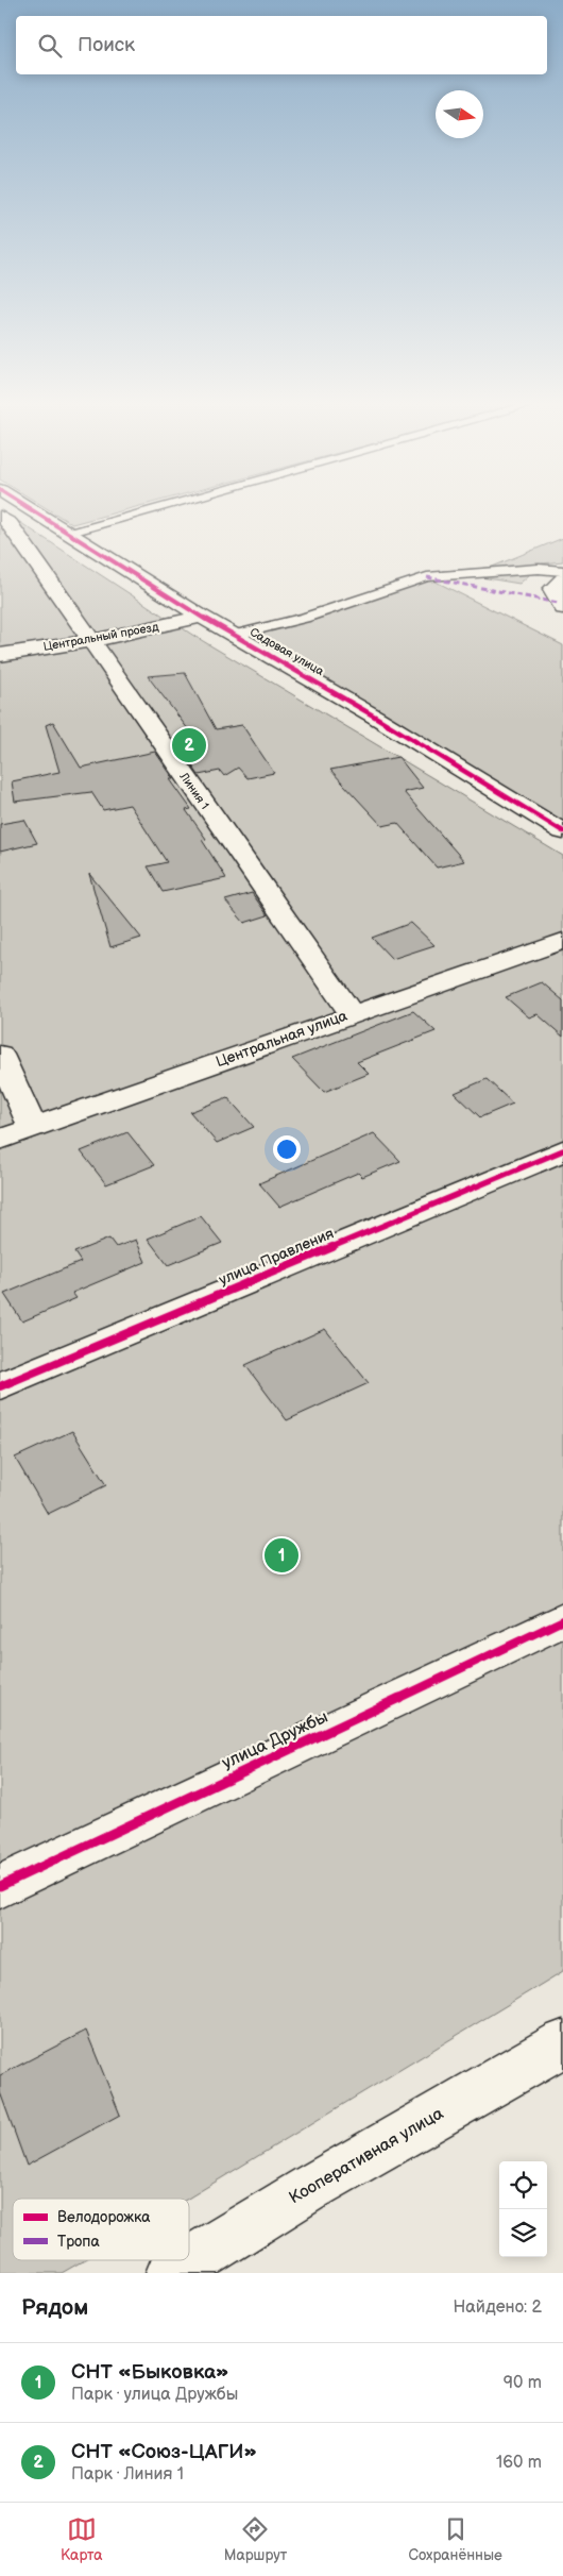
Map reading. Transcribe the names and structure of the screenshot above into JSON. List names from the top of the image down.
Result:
{
  "streets": {
    "street": [
      "Центральный проезд",
      "Садовая улица",
      "Линия 1",
      "Центральная улица",
      "улица Правления",
      "улица Дружбы",
      "Кооперативная улица"
    ]
  },
  "crossings": [
    ["Центральный проезд", "Садовая улица"],
    ["Центральный проезд", "Линия 1"],
    ["Линия 1", "Центральная улица"]
  ],
  "legend": ["Велодорожка", "Тропа"],
  "north": "right",
  "page": {
    "search": "Поиск",
    "pins": ["2", "1"],
    "heading": ["Рядом", "Найдено: 2"],
    "list": [
      {
        "mark": "1",
        "name": "СНТ «Быковка»",
        "note": "Парк · улица Дружбы",
        "value": "90 m"
      },
      {
        "mark": "2",
        "name": "СНТ «Союз-ЦАГИ»",
        "note": "Парк · Линия 1",
        "value": "160 m"
      }
    ],
    "nav": ["Карта", "Маршрут", "Сохранённые"]
  }
}
